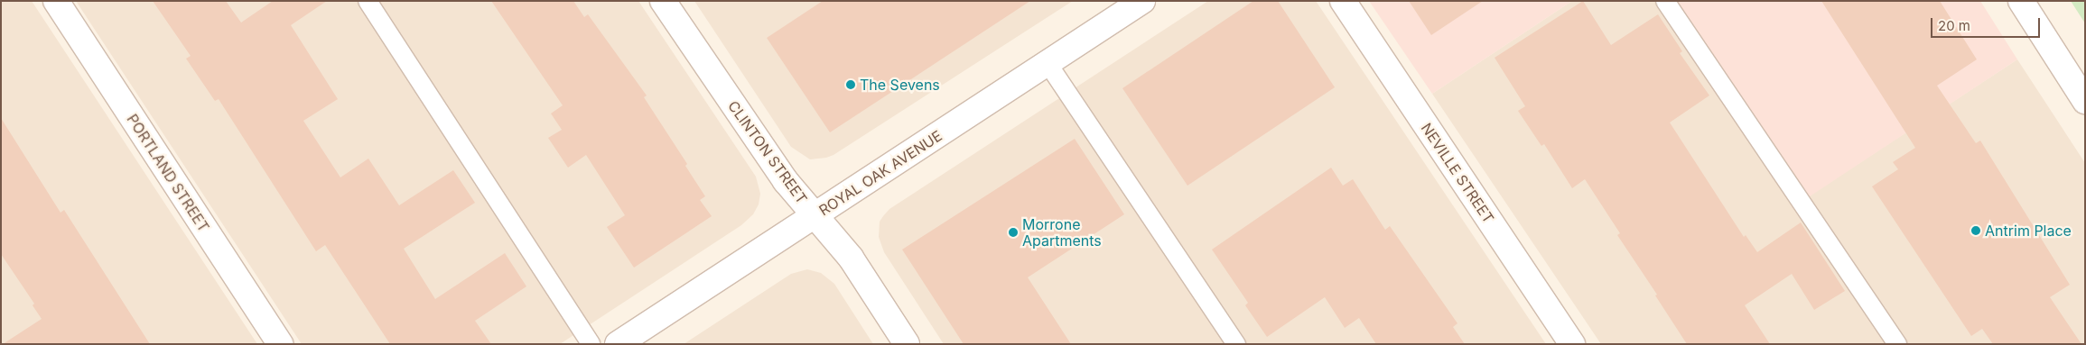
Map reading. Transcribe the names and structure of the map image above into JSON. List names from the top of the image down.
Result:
{
  "streets": {
    "street": [
      "CLINTON STREET",
      "PORTLAND STREET",
      "ROYAL OAK AVENUE",
      "NEVILLE STREET"
    ]
  },
  "crossings": [
    ["CLINTON STREET", "ROYAL OAK AVENUE"]
  ],
  "places": ["The Sevens", "Antrim Place", "Morrone Apartments"],
  "scale_bar": "20 m"
}
